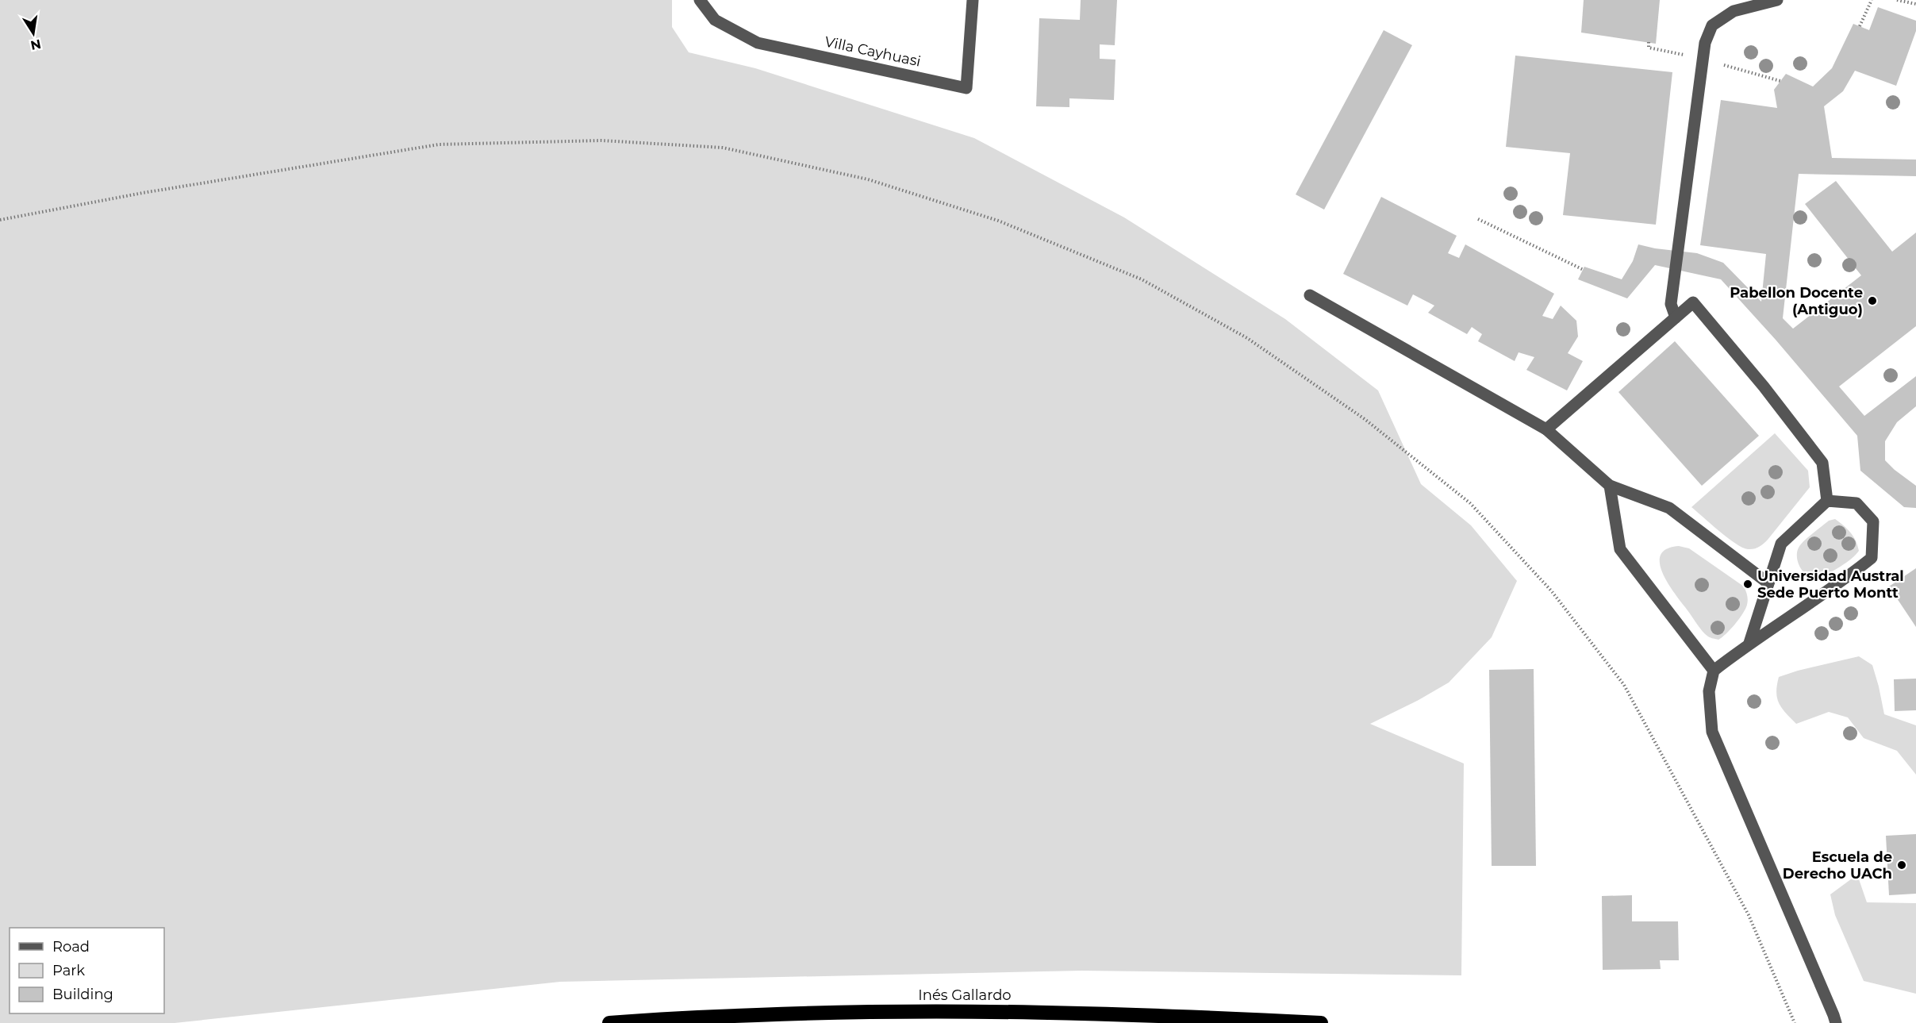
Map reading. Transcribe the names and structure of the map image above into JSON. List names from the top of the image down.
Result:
{
  "streets": {
    "highway": ["Inés Gallardo"],
    "street": ["Villa Cayhuasi"]
  },
  "places": ["Pabellon Docente (Antiguo)", "Universidad Austral Sede Puerto Montt", "Escuela de Derecho UACh"],
  "legend": ["Road", "Park", "Building"],
  "north": "bottom"
}
